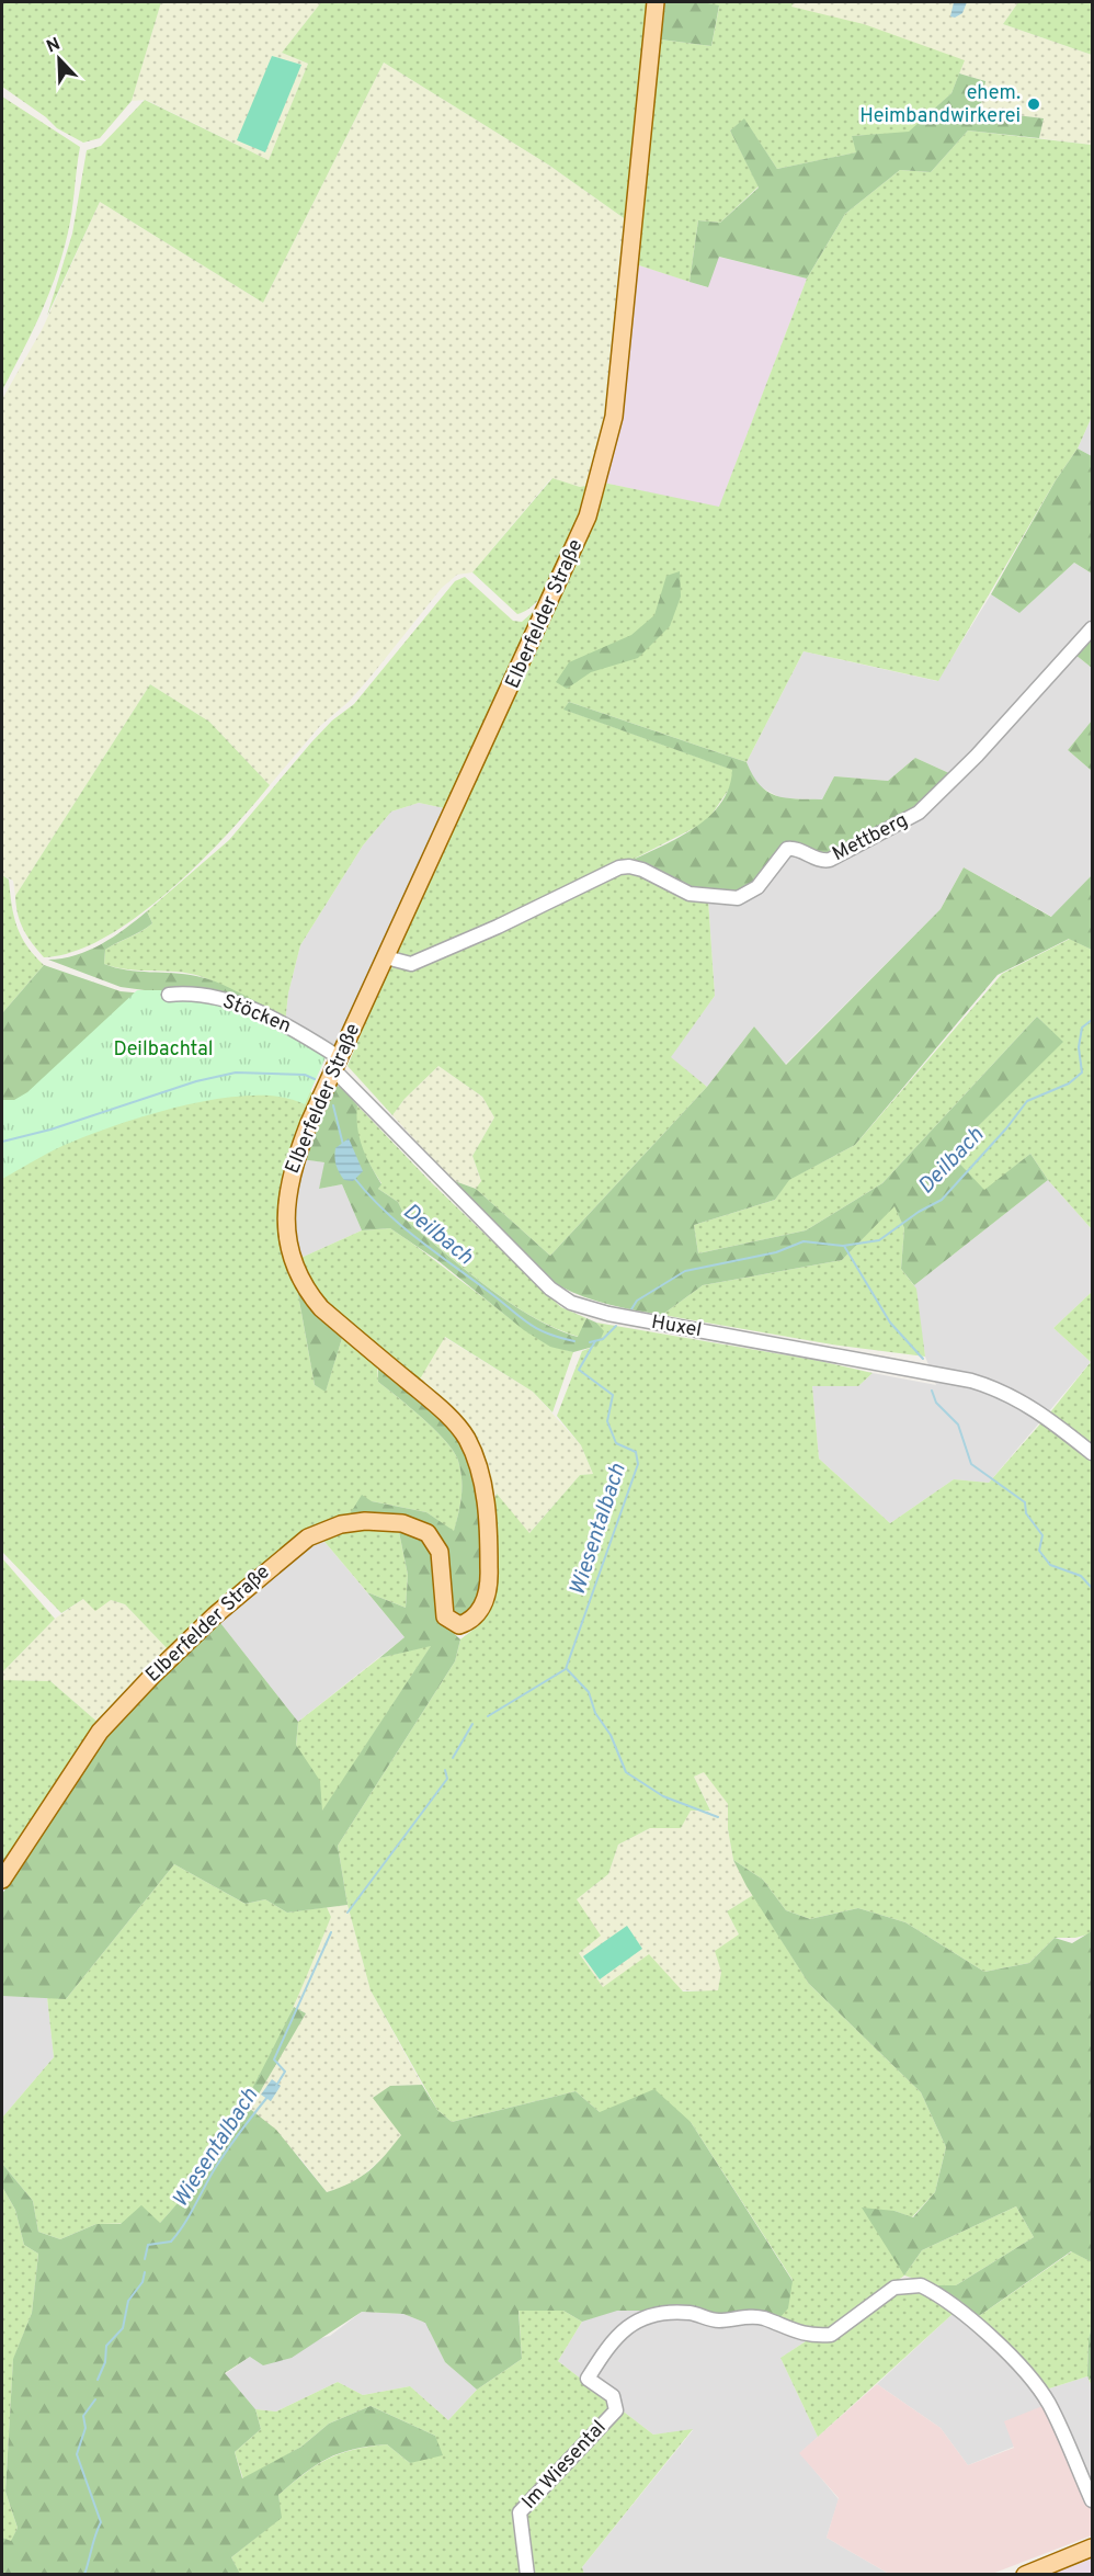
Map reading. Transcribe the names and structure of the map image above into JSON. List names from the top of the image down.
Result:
{
  "streets": {
    "main road": ["Elberfelder Straße"],
    "street": [
      "Mettberg",
      "Stöcken",
      "Huxel",
      "Im Wiesental"
    ]
  },
  "crossings": [
    ["Elberfelder Straße", "Mettberg"],
    ["Elberfelder Straße", "Stöcken"],
    ["Elberfelder Straße", "Huxel"],
    ["Stöcken", "Huxel"]
  ],
  "water": ["Deilbach", "Wiesentalbach"],
  "parks": ["Deilbachtal"],
  "places": ["ehem. Heimbandwirkerei"],
  "north": "top left"
}
